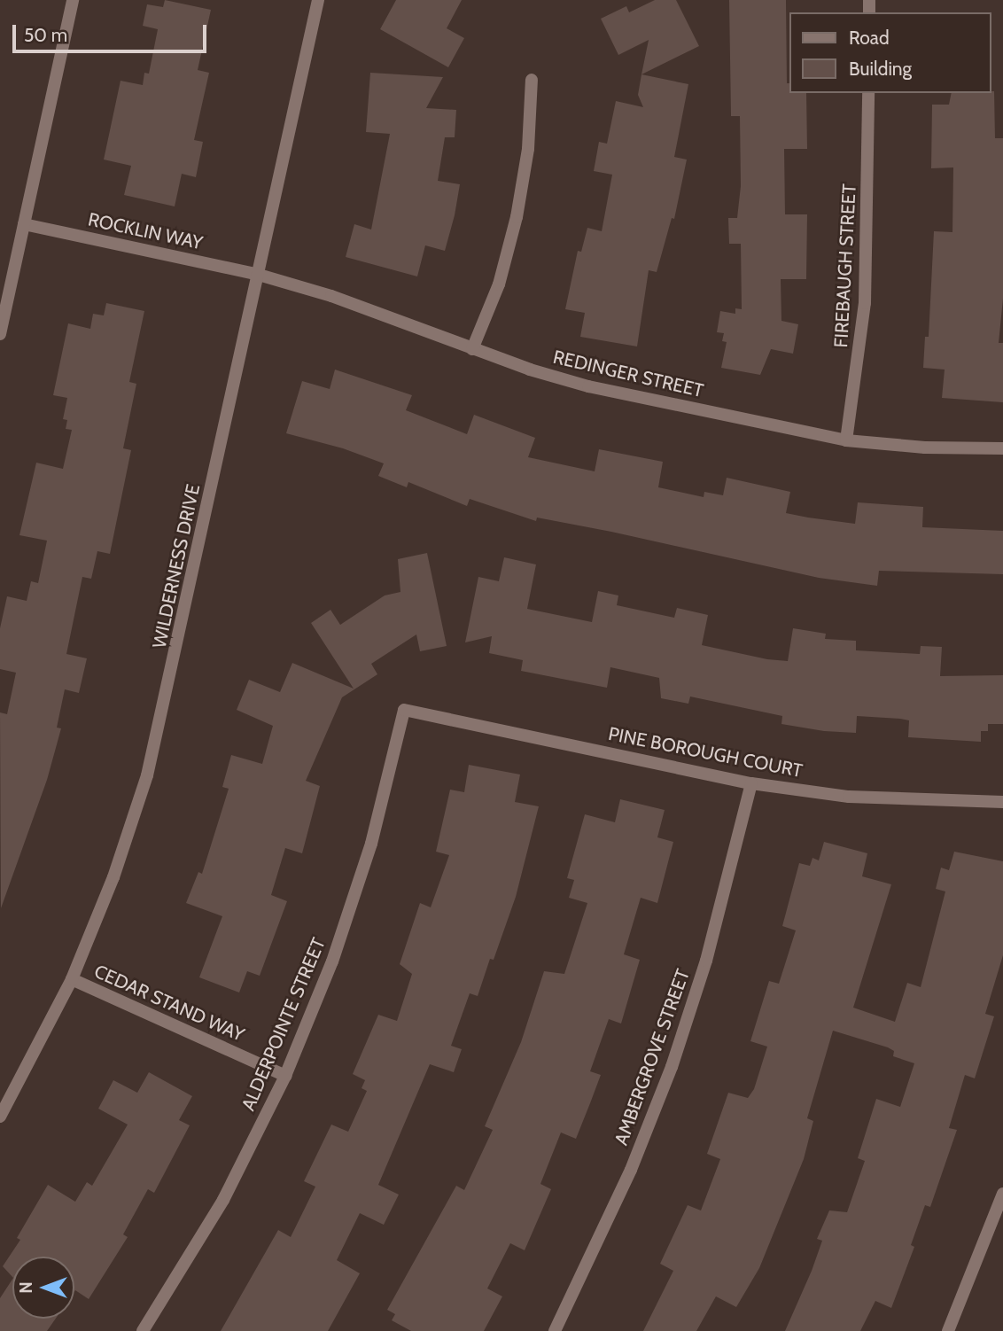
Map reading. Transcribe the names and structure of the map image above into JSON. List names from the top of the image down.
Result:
{
  "streets": {
    "street": [
      "ROCKLIN WAY",
      "FIREBAUGH STREET",
      "REDINGER STREET",
      "WILDERNESS DRIVE",
      "PINE BOROUGH COURT",
      "CEDAR STAND WAY",
      "ALDERPOINTE STREET",
      "AMBERGROVE STREET"
    ]
  },
  "crossings": [
    ["ROCKLIN WAY", "REDINGER STREET"],
    ["ROCKLIN WAY", "WILDERNESS DRIVE"],
    ["FIREBAUGH STREET", "REDINGER STREET"],
    ["REDINGER STREET", "WILDERNESS DRIVE"],
    ["WILDERNESS DRIVE", "CEDAR STAND WAY"],
    ["PINE BOROUGH COURT", "ALDERPOINTE STREET"],
    ["PINE BOROUGH COURT", "AMBERGROVE STREET"],
    ["CEDAR STAND WAY", "ALDERPOINTE STREET"]
  ],
  "legend": ["Road", "Building"],
  "scale_bar": "50 m",
  "north": "left"
}
